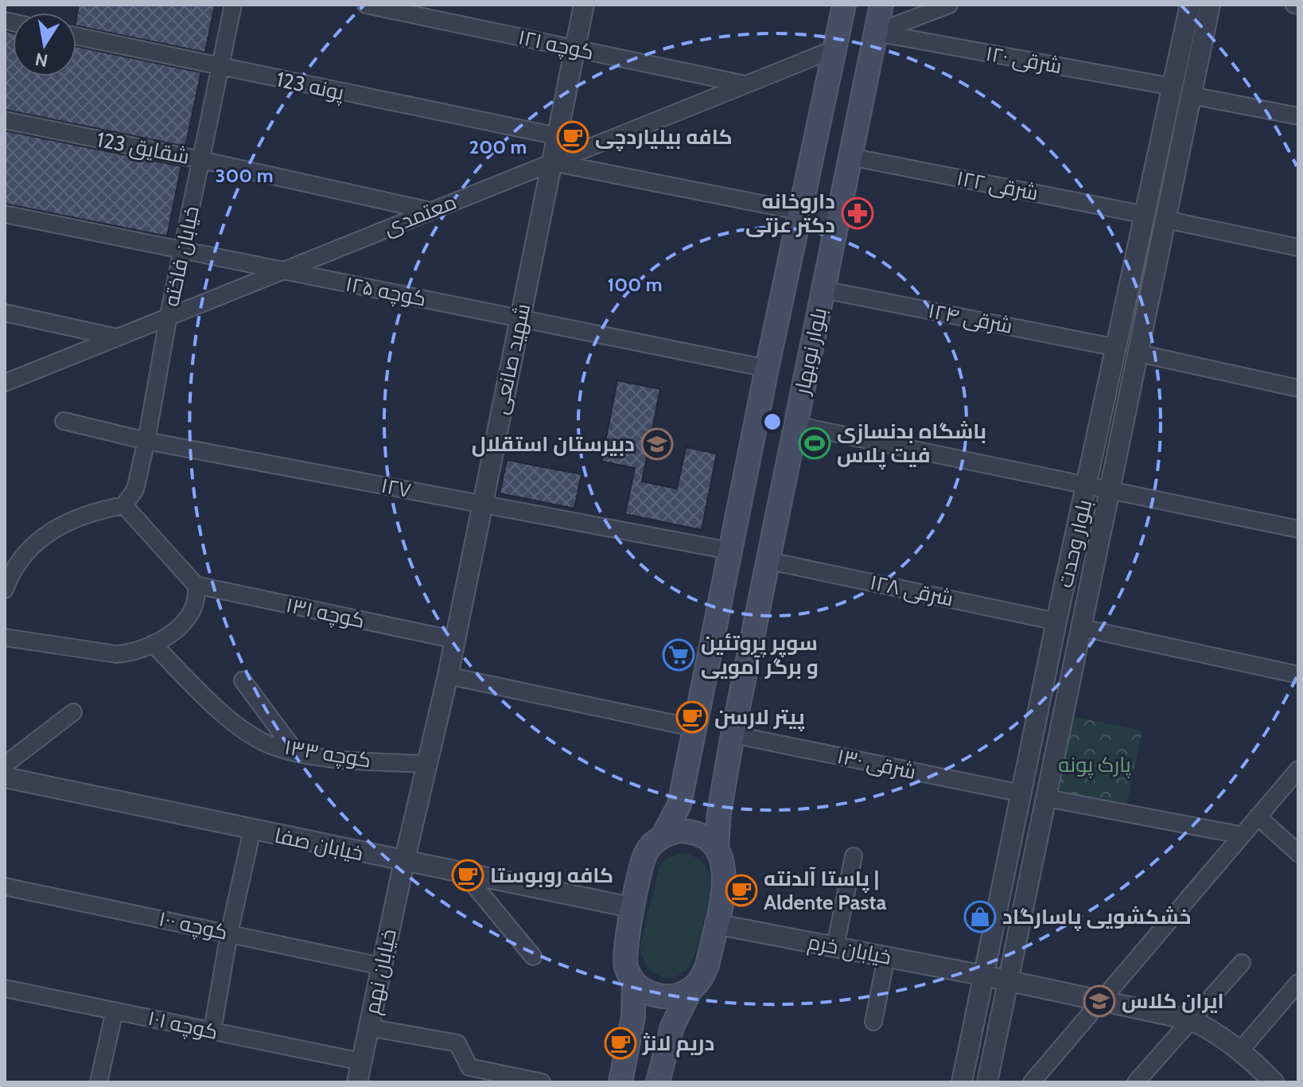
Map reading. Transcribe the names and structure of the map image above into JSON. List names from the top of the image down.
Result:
{
  "streets": {
    "main road": ["بلوار نوبهار"],
    "street": [
      "کوچه ۱۲۱",
      "۱۲۰ شرقی",
      "123 پونه",
      "123 شقایق",
      "۱۲۲ شرقی",
      "معتمدی",
      "خیابان فاخته",
      "کوچه ۱۲۵",
      "۱۲۴ شرقی",
      "شهید صانعی",
      "۱۲۷",
      "بلوار وحدت",
      "۱۲۸ شرقی",
      "کوچه ۱۳۱",
      "کوچه ۱۳۳",
      "۱۳۰ شرقی",
      "خیابان صفا",
      "کوچه ۱۰۰",
      "خیابان خرم",
      "خیابان نهم",
      "کوچه ۱۰۱"
    ]
  },
  "crossings": [
    ["کوچه ۱۲۱", "معتمدی"],
    ["کوچه ۱۲۱", "شهید صانعی"],
    ["۱۲۰ شرقی", "بلوار نوبهار"],
    ["۱۲۰ شرقی", "بلوار وحدت"],
    ["123 پونه", "خیابان فاخته"],
    ["123 پونه", "شهید صانعی"],
    ["123 شقایق", "معتمدی"],
    ["123 شقایق", "خیابان فاخته"],
    ["۱۲۲ شرقی", "بلوار نوبهار"],
    ["۱۲۲ شرقی", "بلوار وحدت"],
    ["معتمدی", "خیابان فاخته"],
    ["معتمدی", "کوچه ۱۲۵"],
    ["معتمدی", "بلوار نوبهار"],
    ["معتمدی", "شهید صانعی"],
    ["خیابان فاخته", "کوچه ۱۲۵"],
    ["خیابان فاخته", "۱۲۷"],
    ["کوچه ۱۲۵", "بلوار نوبهار"],
    ["کوچه ۱۲۵", "شهید صانعی"],
    ["۱۲۴ شرقی", "بلوار نوبهار"],
    ["۱۲۴ شرقی", "بلوار وحدت"],
    ["بلوار نوبهار", "۱۲۷"],
    ["بلوار نوبهار", "۱۲۸ شرقی"],
    ["بلوار نوبهار", "۱۳۰ شرقی"],
    ["بلوار نوبهار", "خیابان صفا"],
    ["بلوار نوبهار", "خیابان خرم"],
    ["شهید صانعی", "۱۲۷"],
    ["شهید صانعی", "کوچه ۱۳۱"],
    ["شهید صانعی", "کوچه ۱۳۳"],
    ["شهید صانعی", "خیابان صفا"],
    ["شهید صانعی", "خیابان نهم"],
    ["بلوار وحدت", "۱۲۸ شرقی"],
    ["بلوار وحدت", "۱۳۰ شرقی"],
    ["بلوار وحدت", "خیابان خرم"],
    ["خیابان صفا", "خیابان نهم"],
    ["کوچه ۱۰۰", "خیابان نهم"],
    ["خیابان نهم", "کوچه ۱۰۱"]
  ],
  "parks": ["پارک پونه"],
  "places": {
    "cafe": [
      "کافه بیلیاردچی",
      "پیتر لارسن",
      "کافه روبوستا",
      "پاستا آلدنته | Aldente Pasta",
      "دریم لانژ"
    ],
    "pharmacy": ["داروخانه دکتر عزتی"],
    "sports": ["باشگاه بدنسازی فیت پلاس"],
    "school or university": ["دبیرستان استقلال", "ایران کلاس"],
    "supermarket": ["سوپر پروتئین و برگر آمویی"],
    "shop": ["خشکشویی پاسارگاد"]
  },
  "north": "bottom",
  "rings": ["200 m", "300 m", "100 m"]
}
